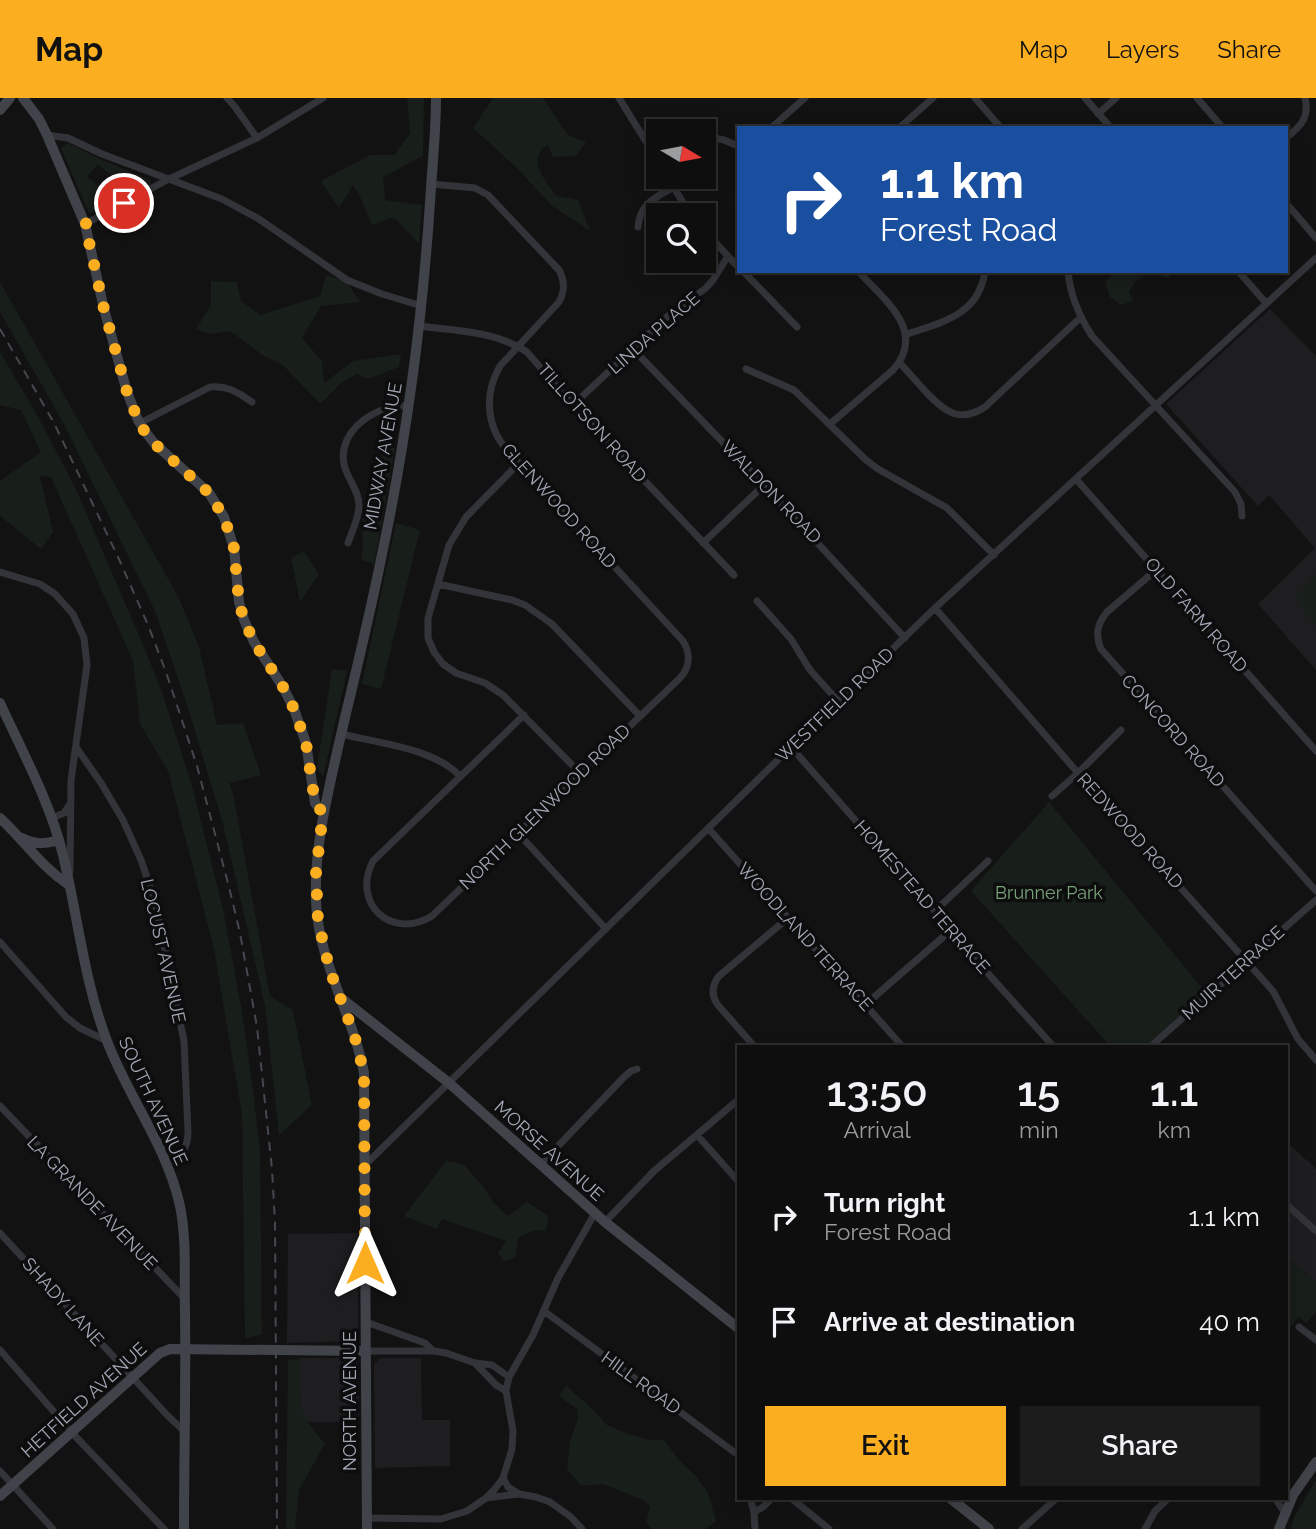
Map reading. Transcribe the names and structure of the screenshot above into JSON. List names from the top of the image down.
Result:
{
  "streets": {
    "main road": [
      "MIDWAY AVENUE",
      "SOUTH AVENUE",
      "MORSE AVENUE",
      "HETFIELD AVENUE",
      "NORTH AVENUE"
    ],
    "street": [
      "LINDA PLACE",
      "TILLOTSON ROAD",
      "WALDON ROAD",
      "GLENWOOD ROAD",
      "OLD FARM ROAD",
      "WESTFIELD ROAD",
      "CONCORD ROAD",
      "NORTH GLENWOOD ROAD",
      "REDWOOD ROAD",
      "HOMESTEAD TERRACE",
      "WOODLAND TERRACE",
      "LOCUST AVENUE",
      "MUIR TERRACE",
      "LA GRANDE AVENUE",
      "SHADY LANE",
      "HILL ROAD"
    ]
  },
  "crossings": [
    ["LINDA PLACE", "TILLOTSON ROAD"],
    ["LINDA PLACE", "WALDON ROAD"],
    ["TILLOTSON ROAD", "MIDWAY AVENUE"],
    ["TILLOTSON ROAD", "GLENWOOD ROAD"],
    ["MIDWAY AVENUE", "GLENWOOD ROAD"],
    ["MIDWAY AVENUE", "NORTH AVENUE"],
    ["WALDON ROAD", "WESTFIELD ROAD"],
    ["GLENWOOD ROAD", "NORTH GLENWOOD ROAD"],
    ["OLD FARM ROAD", "WESTFIELD ROAD"],
    ["OLD FARM ROAD", "CONCORD ROAD"],
    ["WESTFIELD ROAD", "REDWOOD ROAD"],
    ["WESTFIELD ROAD", "HOMESTEAD TERRACE"],
    ["WESTFIELD ROAD", "WOODLAND TERRACE"],
    ["WESTFIELD ROAD", "MORSE AVENUE"],
    ["WESTFIELD ROAD", "NORTH AVENUE"],
    ["REDWOOD ROAD", "MUIR TERRACE"],
    ["LOCUST AVENUE", "SOUTH AVENUE"],
    ["SOUTH AVENUE", "LA GRANDE AVENUE"],
    ["SOUTH AVENUE", "SHADY LANE"],
    ["SOUTH AVENUE", "HETFIELD AVENUE"],
    ["MORSE AVENUE", "NORTH AVENUE"],
    ["SHADY LANE", "HETFIELD AVENUE"],
    ["HETFIELD AVENUE", "NORTH AVENUE"]
  ],
  "parks": ["Brunner Park"],
  "north": "right",
  "page": {
    "header": "Map",
    "nav": ["Map", "Layers", "Share"],
    "turn": ["1.1 km", "Forest Road"],
    "eta": [
      "13:50",
      "Arrival",
      "15",
      "min",
      "1.1",
      "km"
    ],
    "list": [
      {
        "name": "Turn right",
        "note": "Forest Road",
        "value": "1.1 km"
      },
      {
        "name": "Arrive at destination",
        "value": "40 m"
      }
    ],
    "buttons": ["Exit", "Share"]
  }
}
